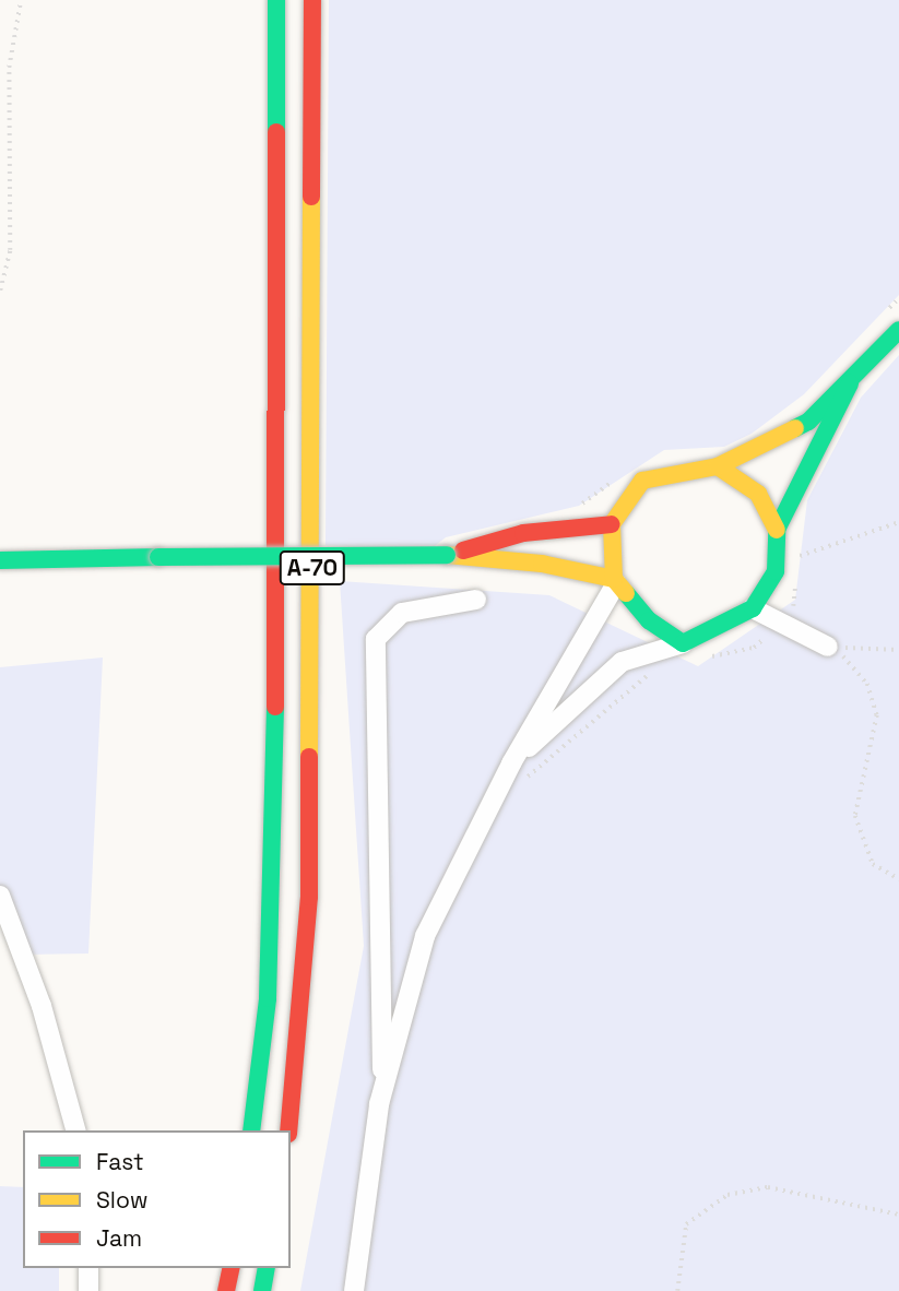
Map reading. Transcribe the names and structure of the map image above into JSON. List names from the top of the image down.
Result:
{
  "streets": {
    "main road": ["A-70"]
  },
  "legend": ["Fast", "Slow", "Jam"]
}
